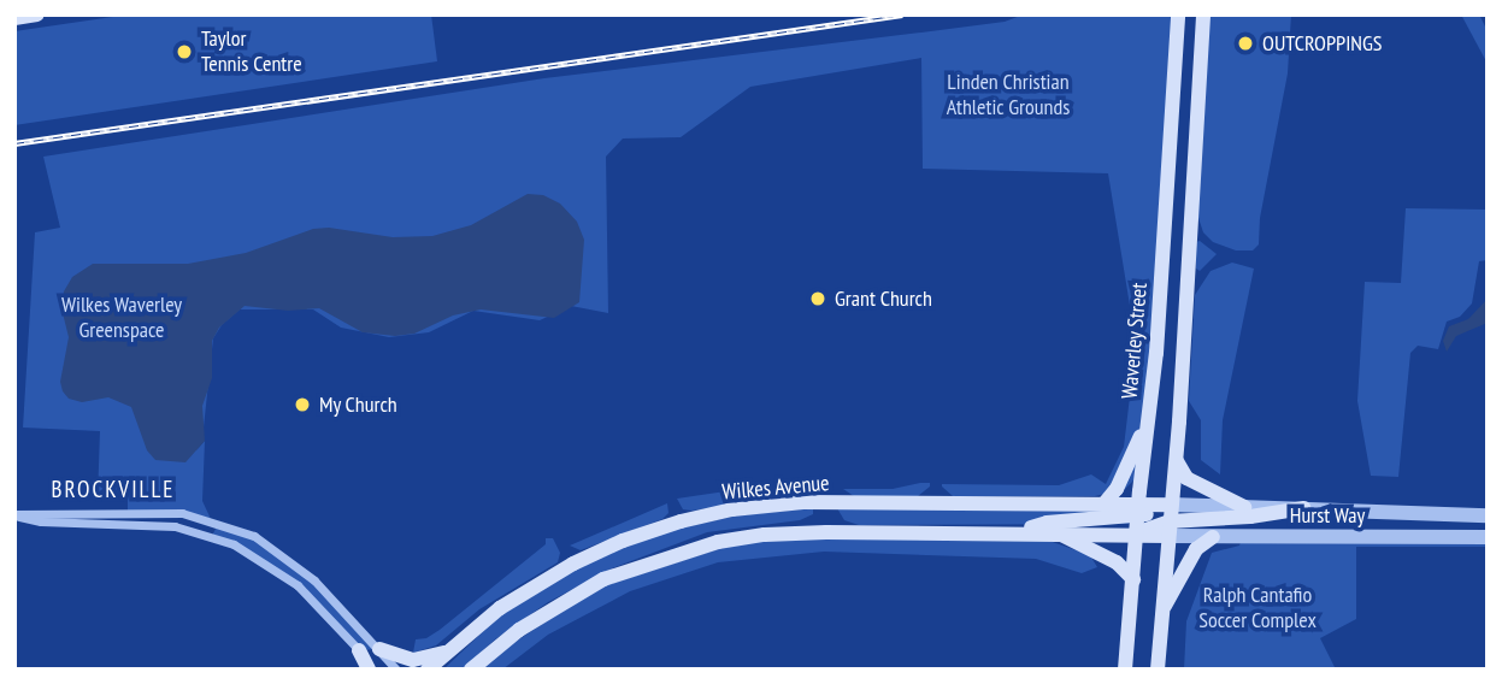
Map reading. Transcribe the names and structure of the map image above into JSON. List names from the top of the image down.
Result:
{
  "streets": {
    "main road": ["Waverley Street", "Wilkes Avenue"],
    "street": ["Hurst Way"]
  },
  "crossings": [
    ["Waverley Street", "Wilkes Avenue"],
    ["Wilkes Avenue", "Hurst Way"]
  ],
  "districts": ["BROCKVILLE"],
  "parks": ["Linden Christian Athletic Grounds", "Wilkes Waverley Greenspace", "Ralph Cantafio Soccer Complex"],
  "places": [
    "OUTCROPPINGS",
    "Taylor Tennis Centre",
    "Grant Church",
    "My Church"
  ]
}
